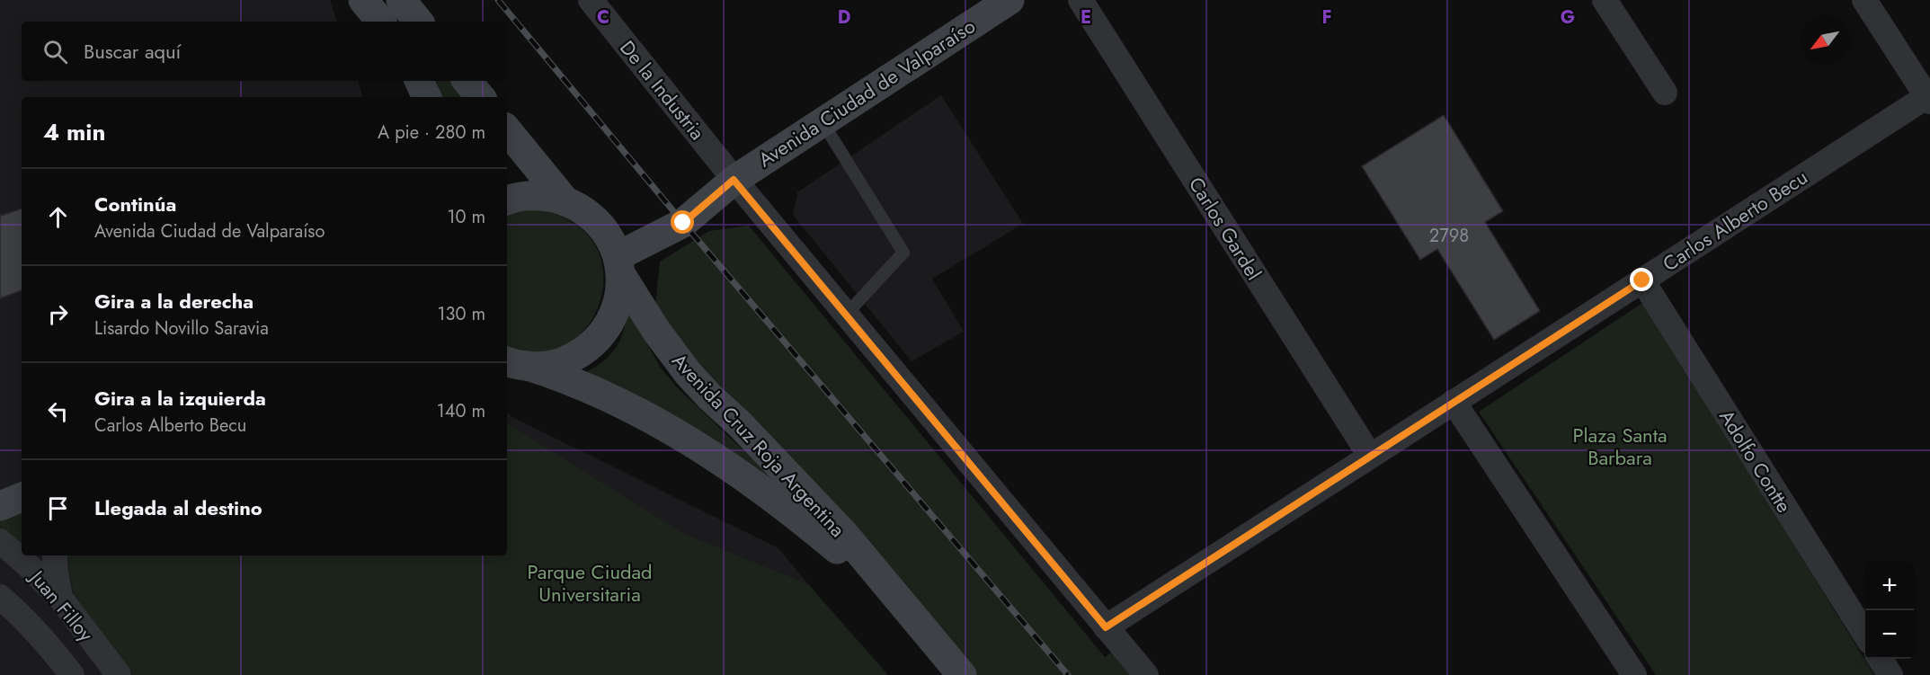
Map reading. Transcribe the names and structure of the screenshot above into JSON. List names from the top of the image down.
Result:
{
  "streets": {
    "main road": ["Avenida Ciudad de Valparaíso", "Avenida Cruz Roja Argentina"],
    "street": [
      "De la Industria",
      "Carlos Alberto Becu",
      "Carlos Gardel",
      "Adolfo Contte",
      "Juan Filloy"
    ]
  },
  "crossings": [
    ["De la Industria", "Avenida Ciudad de Valparaíso"],
    ["De la Industria", "Carlos Alberto Becu"],
    ["Avenida Ciudad de Valparaíso", "Avenida Cruz Roja Argentina"],
    ["Carlos Alberto Becu", "Carlos Gardel"],
    ["Carlos Alberto Becu", "Adolfo Contte"]
  ],
  "parks": ["Plaza Santa Barbara", "Parque Ciudad Universitaria"],
  "house_numbers": ["2798"],
  "north": "bottom left",
  "page": {
    "search": "Buscar aquí",
    "heading": ["4 min", "A pie · 280 m"],
    "list": [
      ["Continúa", "Avenida Ciudad de Valparaíso", "10 m"],
      ["Gira a la derecha", "Lisardo Novillo Saravia", "130 m"],
      ["Gira a la izquierda", "Carlos Alberto Becu", "140 m"],
      "Llegada al destino"
    ],
    "map_buttons": ["+", "−"]
  },
  "grid": {
    "columns": [
      "C",
      "D",
      "E",
      "F",
      "G"
    ]
  }
}
